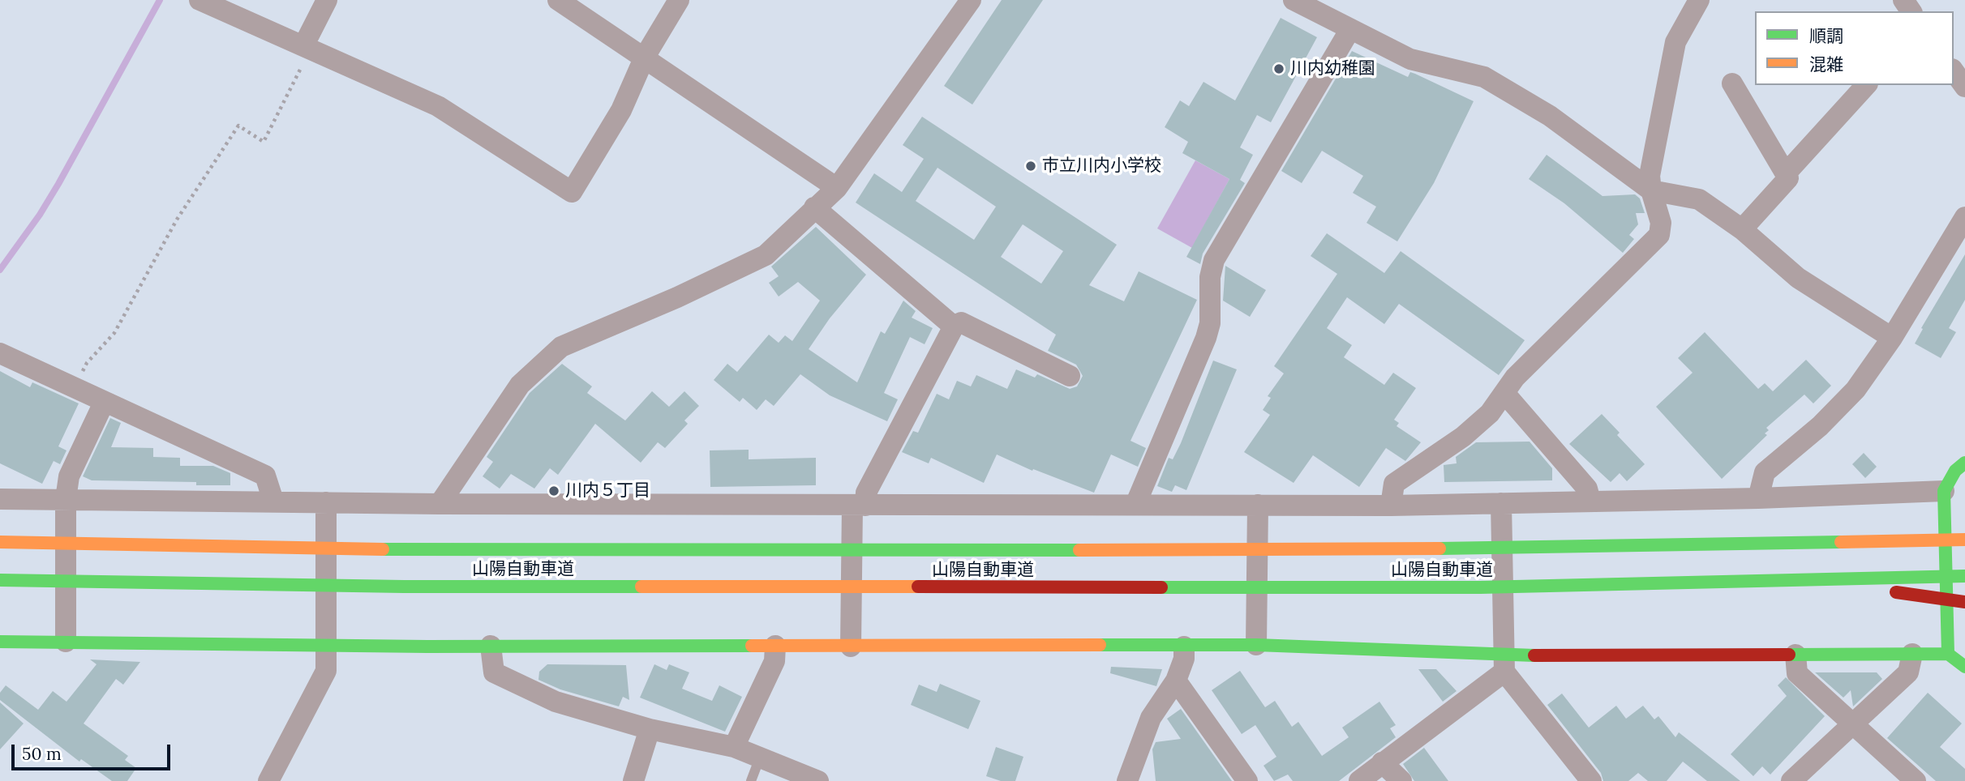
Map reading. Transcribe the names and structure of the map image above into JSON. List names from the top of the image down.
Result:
{
  "streets": {
    "main road": ["山陽自動車道"]
  },
  "places": ["川内幼稚園", "市立川内小学校", "川内５丁目"],
  "legend": ["順調", "混雑"],
  "scale_bar": "50 m"
}
